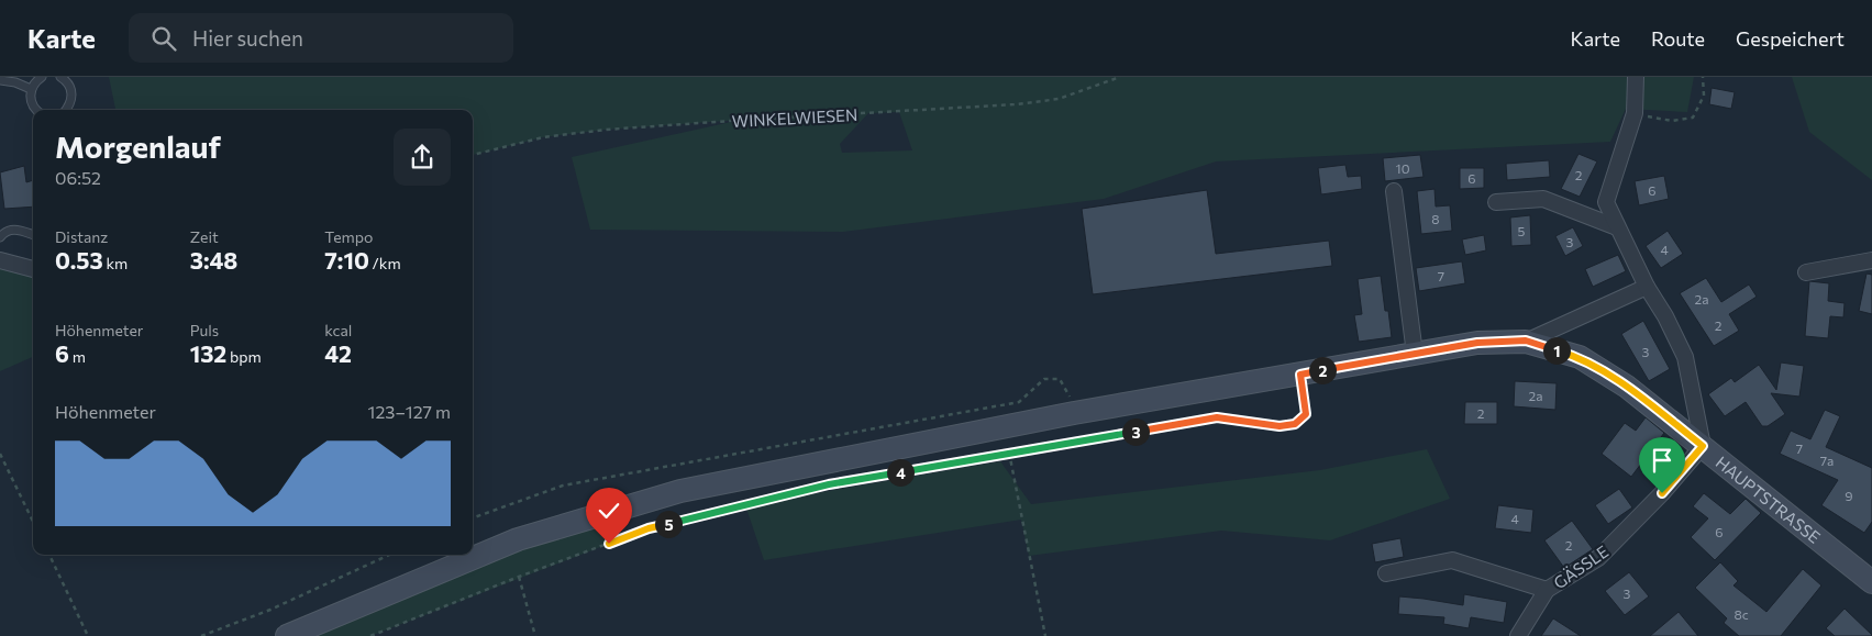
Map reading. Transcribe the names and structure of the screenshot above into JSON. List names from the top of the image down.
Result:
{
  "streets": {
    "main road": ["HAUPTSTRASSE"],
    "street": ["GÄSSLE"],
    "path": ["WINKELWIESEN"]
  },
  "crossings": [
    ["HAUPTSTRASSE", "GÄSSLE"]
  ],
  "house_numbers": [
    "10",
    "2",
    "6",
    "6",
    "8",
    "5",
    "3",
    "4",
    "7",
    "2a",
    "2",
    "3",
    "2a",
    "2",
    "7",
    "7a",
    "9",
    "4",
    "6",
    "2",
    "3",
    "8c"
  ],
  "page": {
    "header": "Karte",
    "search": "Hier suchen",
    "nav": ["Karte", "Route", "Gespeichert"],
    "heading": ["Morgenlauf", "06:52"],
    "stats": [
      ["Distanz", "0.53 km"],
      ["Zeit", "3:48"],
      ["Tempo", "7:10 /km"],
      ["Höhenmeter", "6 m"],
      ["Puls", "132 bpm"],
      ["kcal", "42"]
    ],
    "pins": [
      "1",
      "2",
      "3",
      "4",
      "5"
    ],
    "chart": ["Höhenmeter", "123–127 m"]
  }
}
